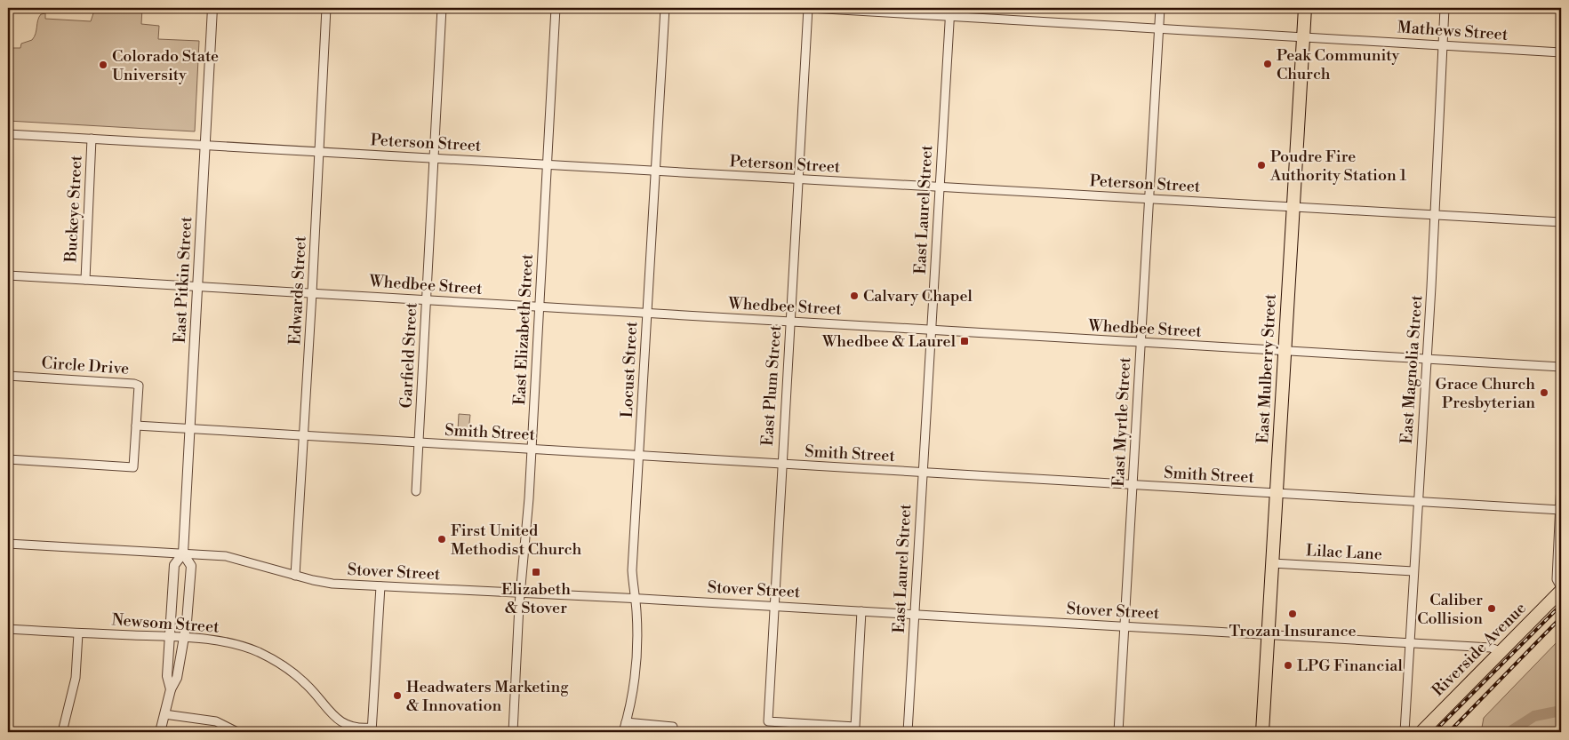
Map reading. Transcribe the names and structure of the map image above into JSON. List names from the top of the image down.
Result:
{
  "streets": {
    "highway": ["East Mulberry Street", "Riverside Avenue"],
    "street": [
      "Mathews Street",
      "Peterson Street",
      "Buckeye Street",
      "East Laurel Street",
      "East Pitkin Street",
      "Whedbee Street",
      "Edwards Street",
      "East Elizabeth Street",
      "Garfield Street",
      "Circle Drive",
      "Locust Street",
      "East Magnolia Street",
      "East Plum Street",
      "East Myrtle Street",
      "Smith Street",
      "Lilac Lane",
      "Stover Street",
      "Newsom Street"
    ]
  },
  "crossings": [
    ["Mathews Street", "East Laurel Street"],
    ["Mathews Street", "East Mulberry Street"],
    ["Mathews Street", "East Magnolia Street"],
    ["Mathews Street", "East Plum Street"],
    ["Mathews Street", "East Myrtle Street"],
    ["Peterson Street", "Buckeye Street"],
    ["Peterson Street", "East Laurel Street"],
    ["Peterson Street", "East Pitkin Street"],
    ["Peterson Street", "Edwards Street"],
    ["Peterson Street", "East Elizabeth Street"],
    ["Peterson Street", "Garfield Street"],
    ["Peterson Street", "East Mulberry Street"],
    ["Peterson Street", "Locust Street"],
    ["Peterson Street", "East Magnolia Street"],
    ["Peterson Street", "East Plum Street"],
    ["Peterson Street", "East Myrtle Street"],
    ["Buckeye Street", "Whedbee Street"],
    ["East Laurel Street", "Whedbee Street"],
    ["East Laurel Street", "Smith Street"],
    ["East Laurel Street", "Stover Street"],
    ["East Pitkin Street", "Whedbee Street"],
    ["East Pitkin Street", "Smith Street"],
    ["East Pitkin Street", "Stover Street"],
    ["East Pitkin Street", "Newsom Street"],
    ["Whedbee Street", "Edwards Street"],
    ["Whedbee Street", "East Elizabeth Street"],
    ["Whedbee Street", "Garfield Street"],
    ["Whedbee Street", "East Mulberry Street"],
    ["Whedbee Street", "Locust Street"],
    ["Whedbee Street", "East Magnolia Street"],
    ["Whedbee Street", "East Plum Street"],
    ["Whedbee Street", "East Myrtle Street"],
    ["Edwards Street", "Smith Street"],
    ["Edwards Street", "Stover Street"],
    ["East Elizabeth Street", "Smith Street"],
    ["East Elizabeth Street", "Stover Street"],
    ["Garfield Street", "Smith Street"],
    ["Circle Drive", "Smith Street"],
    ["East Mulberry Street", "Smith Street"],
    ["East Mulberry Street", "Lilac Lane"],
    ["East Mulberry Street", "Stover Street"],
    ["Locust Street", "Smith Street"],
    ["Locust Street", "Stover Street"],
    ["East Magnolia Street", "Smith Street"],
    ["East Magnolia Street", "Lilac Lane"],
    ["East Magnolia Street", "Stover Street"],
    ["East Plum Street", "Smith Street"],
    ["East Plum Street", "Stover Street"],
    ["East Myrtle Street", "Smith Street"],
    ["East Myrtle Street", "Stover Street"],
    ["Stover Street", "Riverside Avenue"]
  ],
  "places": {
    "other": [
      "Peak Community Church",
      "Colorado State University",
      "Poudre Fire Authority Station 1",
      "Calvary Chapel",
      "Grace Church Presbyterian",
      "First United Methodist Church",
      "Caliber Collision",
      "Trozan Insurance",
      "LPG Financial",
      "Headwaters Marketing & Innovation"
    ],
    "transit": ["Whedbee & Laurel", "Elizabeth & Stover"]
  }
}
